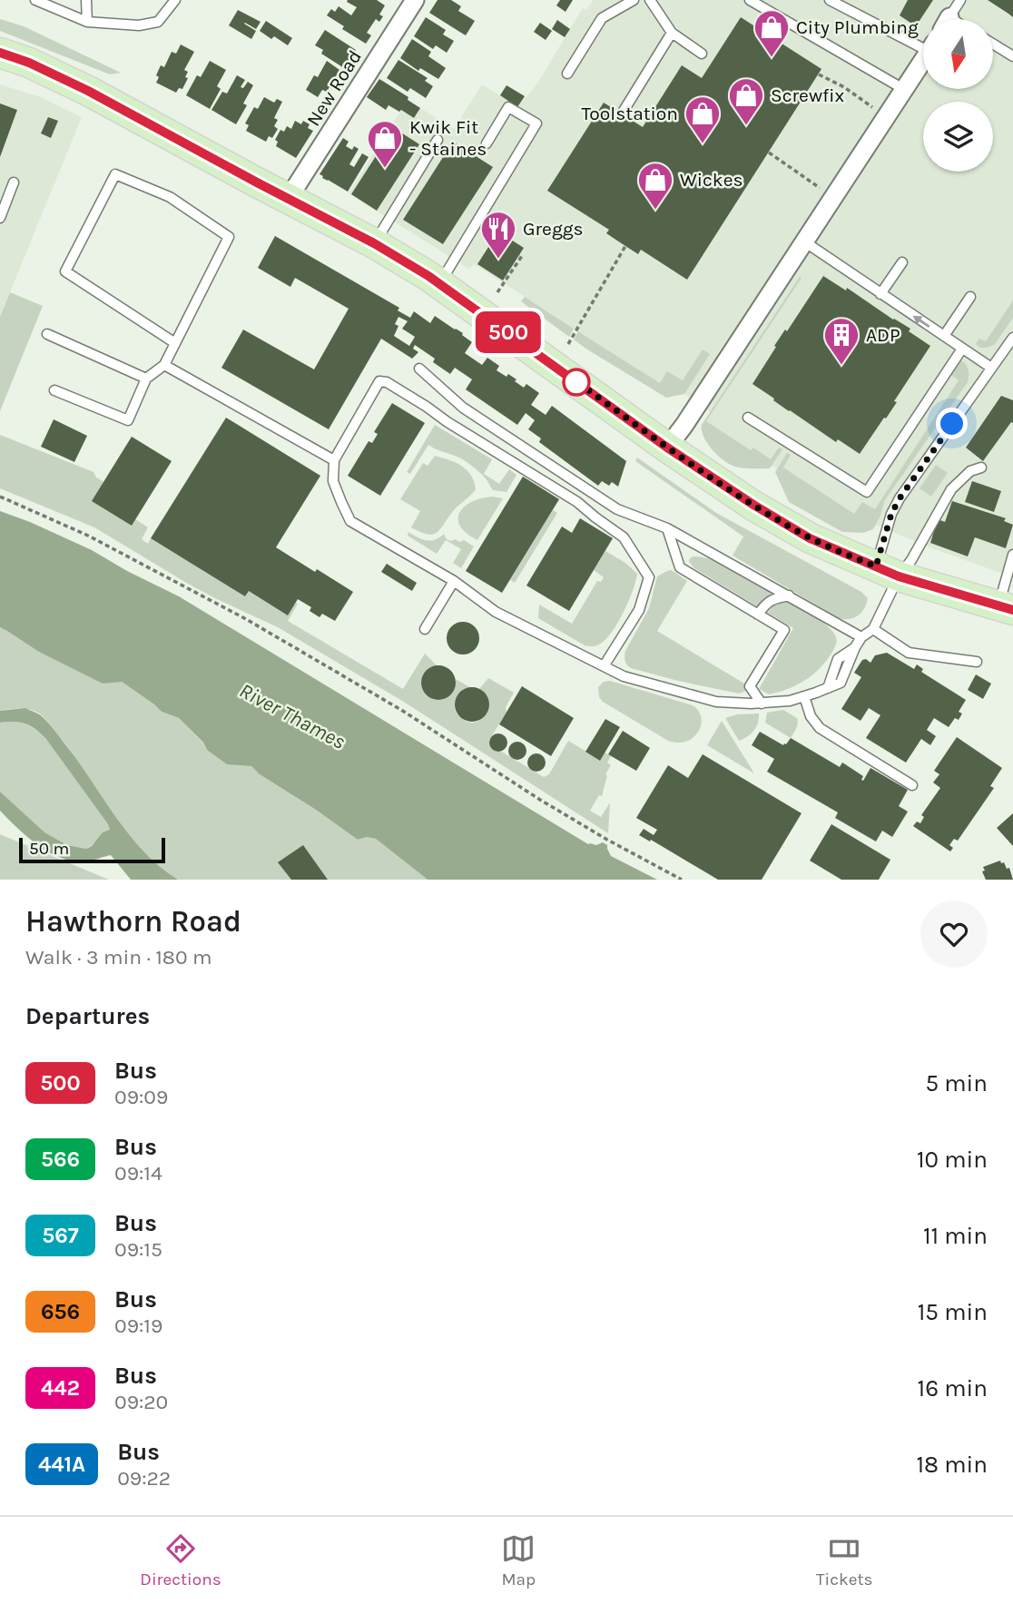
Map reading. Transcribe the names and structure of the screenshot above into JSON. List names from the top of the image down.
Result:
{
  "streets": {
    "street": ["New Road"]
  },
  "water": ["River Thames"],
  "places": {
    "shop": [
      "City Plumbing",
      "Screwfix",
      "Toolstation",
      "Kwik Fit - Staines",
      "Wickes"
    ],
    "restaurant": ["Greggs"],
    "building": ["ADP"]
  },
  "lines": ["bus line 500"],
  "scale_bar": "50 m",
  "north": "bottom",
  "page": {
    "on_map": "500",
    "scale": "50 m",
    "heading": [
      ["Hawthorn Road", "Walk · 3 min · 180 m"],
      "Departures"
    ],
    "list": [
      {
        "mark": "500",
        "name": "Bus",
        "note": "09:09",
        "value": "5 min"
      },
      {
        "mark": "566",
        "name": "Bus",
        "note": "09:14",
        "value": "10 min"
      },
      {
        "mark": "567",
        "name": "Bus",
        "note": "09:15",
        "value": "11 min"
      },
      {
        "mark": "656",
        "name": "Bus",
        "note": "09:19",
        "value": "15 min"
      },
      {
        "mark": "442",
        "name": "Bus",
        "note": "09:20",
        "value": "16 min"
      },
      {
        "mark": "441A",
        "name": "Bus",
        "note": "09:22",
        "value": "18 min"
      }
    ],
    "tabs": ["Directions", "Map", "Tickets"]
  }
}
